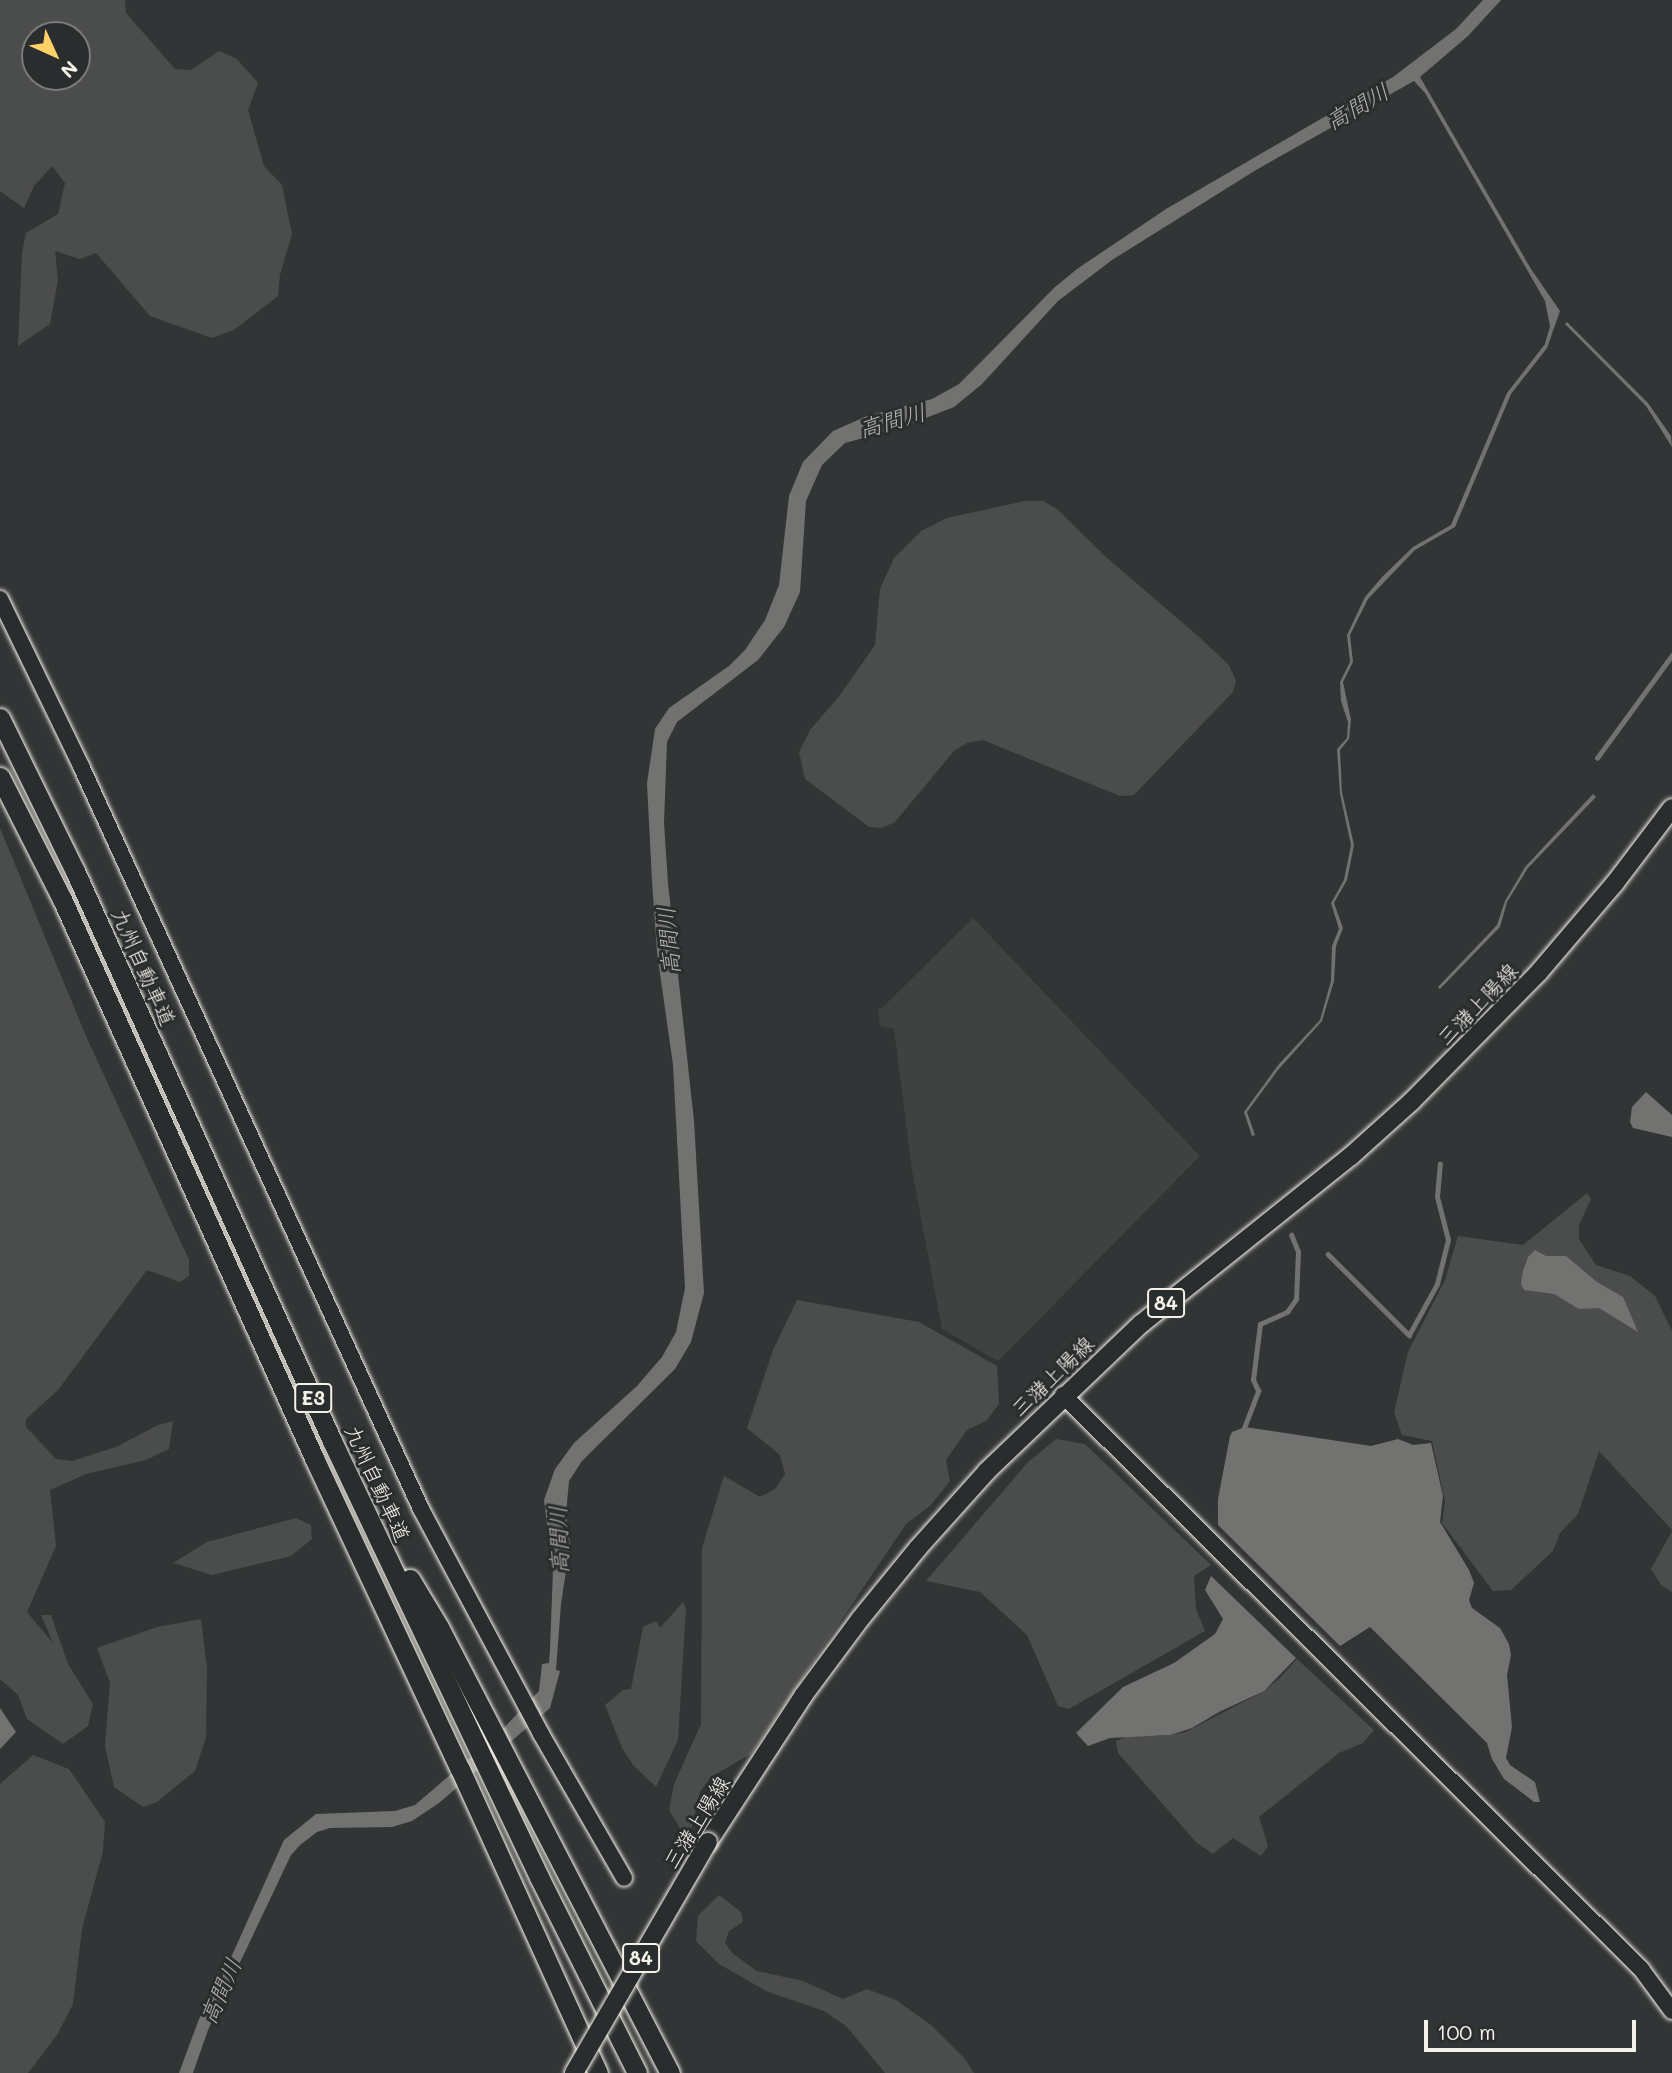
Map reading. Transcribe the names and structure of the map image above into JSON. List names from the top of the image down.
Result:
{
  "streets": {
    "highway": ["九州自動車道", "E3"],
    "main road": ["三潴上陽線", "84"]
  },
  "water": ["高間川"],
  "scale_bar": "100 m",
  "north": "bottom right"
}
